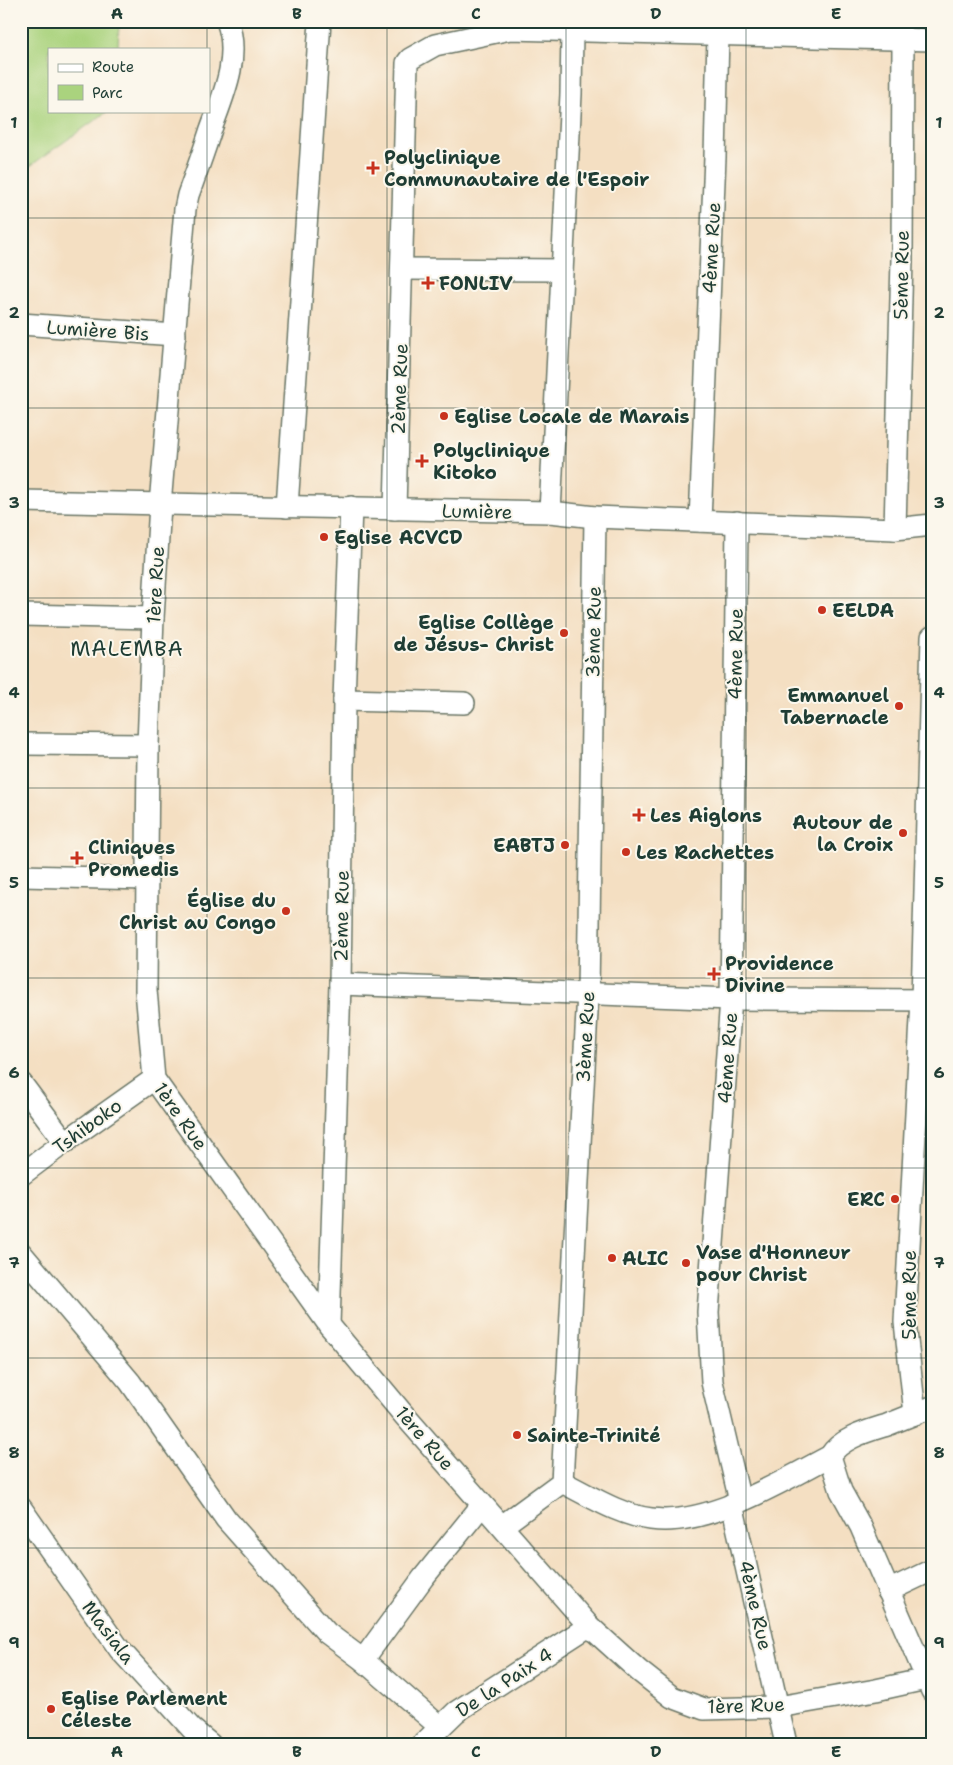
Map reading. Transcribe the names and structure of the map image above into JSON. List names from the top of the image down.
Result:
{
  "streets": {
    "street": [
      "4ème Rue",
      "5ème Rue",
      "Lumière Bis",
      "2ème Rue",
      "Lumière",
      "1ère Rue",
      "3ème Rue",
      "Tshiboko",
      "Masiala",
      "De la Paix 4"
    ]
  },
  "crossings": [
    ["4ème Rue", "Lumière"],
    ["4ème Rue", "1ère Rue"],
    ["5ème Rue", "Lumière"],
    ["Lumière Bis", "1ère Rue"],
    ["2ème Rue", "Lumière"],
    ["2ème Rue", "1ère Rue"],
    ["Lumière", "1ère Rue"],
    ["Lumière", "3ème Rue"],
    ["1ère Rue", "Tshiboko"],
    ["1ère Rue", "De la Paix 4"]
  ],
  "districts": ["MALEMBA"],
  "places": {
    "health": [
      "Polyclinique Communautaire de l'Espoir",
      "FONLIV",
      "Polyclinique Kitoko",
      "Les Aiglons",
      "Cliniques Promedis",
      "Providence Divine"
    ],
    "other": [
      "Eglise Locale de Marais",
      "Eglise ACVCD",
      "EELDA",
      "Eglise Collège de Jésus- Christ",
      "Emmanuel Tabernacle",
      "Autour de la Croix",
      "EABTJ",
      "Les Rachettes",
      "Église du Christ au Congo",
      "ERC",
      "ALIC",
      "Vase d'Honneur pour Christ",
      "Sainte-Trinité",
      "Eglise Parlement Céleste"
    ]
  },
  "legend": ["Route", "Parc"],
  "grid": {
    "columns": [
      "A",
      "B",
      "C",
      "D",
      "E"
    ],
    "rows": [
      "1",
      "2",
      "3",
      "4",
      "5",
      "6",
      "7",
      "8",
      "9"
    ]
  }
}
